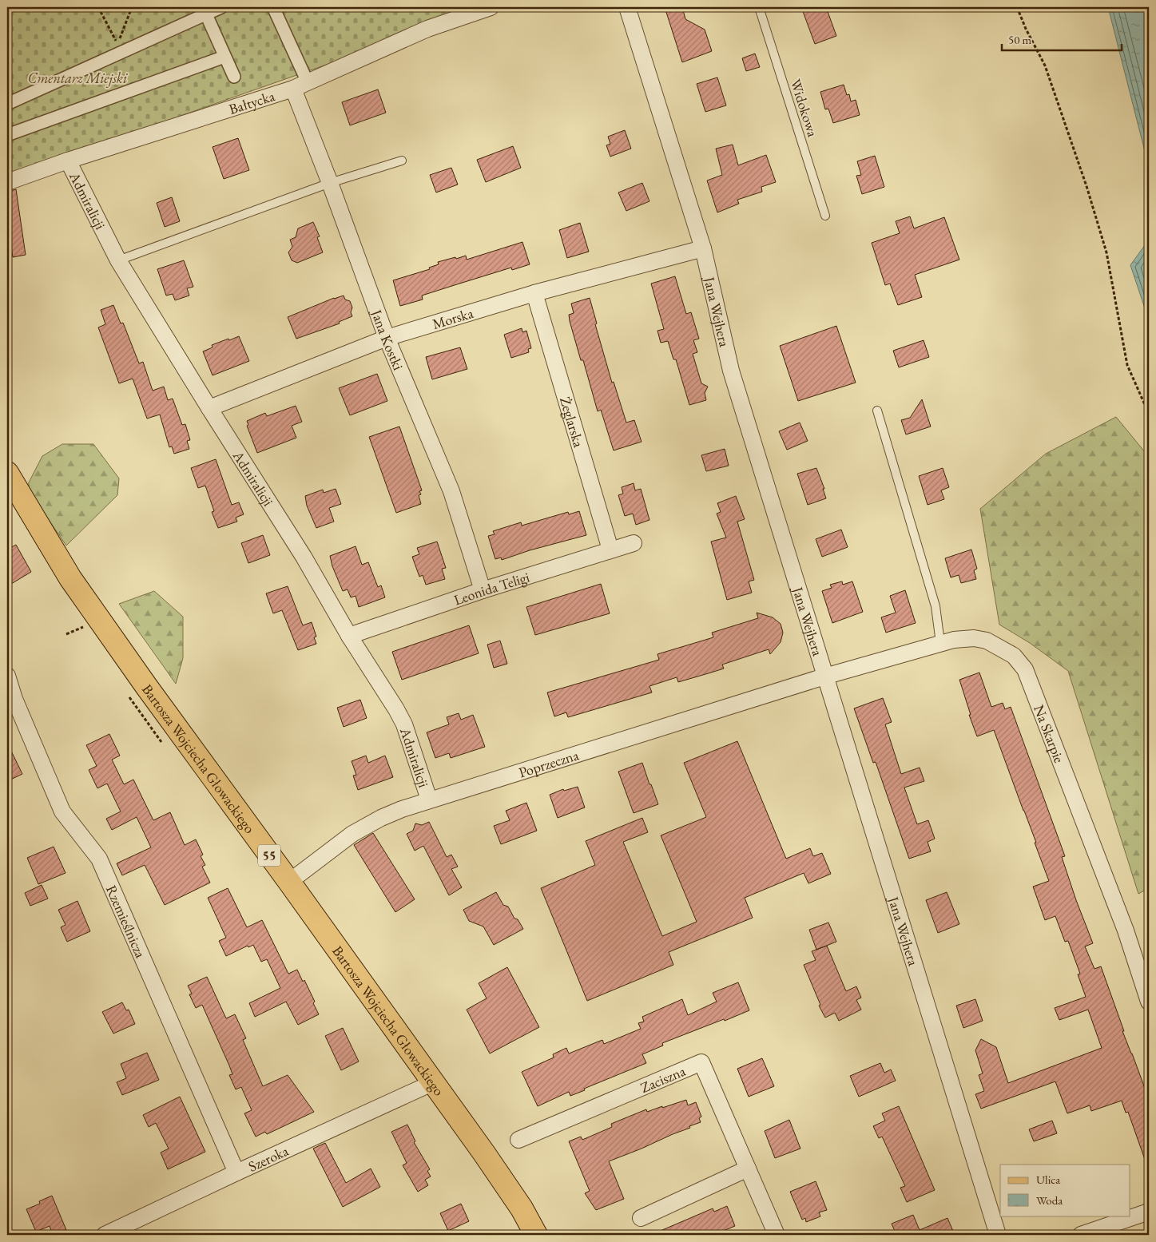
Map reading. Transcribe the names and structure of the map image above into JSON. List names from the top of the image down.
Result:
{
  "streets": {
    "main road": ["Bartosza Wojciecha Głowackiego", "55"],
    "street": [
      "Bałtycka",
      "Admiralicji",
      "Jana Wejhera",
      "Morska",
      "Jana Kostki",
      "Żeglarska",
      "Leonida Teligi",
      "Na Skarpie",
      "Poprzeczna",
      "Rzemieślnicza",
      "Zaciszna",
      "Szeroka"
    ],
    "lane": ["Widokowa"]
  },
  "crossings": [
    ["Bałtycka", "Admiralicji"],
    ["Bałtycka", "Jana Kostki"],
    ["Admiralicji", "Morska"],
    ["Admiralicji", "Leonida Teligi"],
    ["Admiralicji", "Poprzeczna"],
    ["Jana Wejhera", "Morska"],
    ["Jana Wejhera", "Na Skarpie"],
    ["Jana Wejhera", "Poprzeczna"],
    ["Morska", "Jana Kostki"],
    ["Morska", "Żeglarska"],
    ["Jana Kostki", "Leonida Teligi"],
    ["Żeglarska", "Leonida Teligi"],
    ["Na Skarpie", "Poprzeczna"],
    ["Bartosza Wojciecha Głowackiego", "Poprzeczna"],
    ["Bartosza Wojciecha Głowackiego", "Szeroka"],
    ["Rzemieślnicza", "Szeroka"]
  ],
  "parks": ["Cmentarz Miejski"],
  "legend": ["Ulica", "Woda"],
  "scale_bar": "50 m"
}
